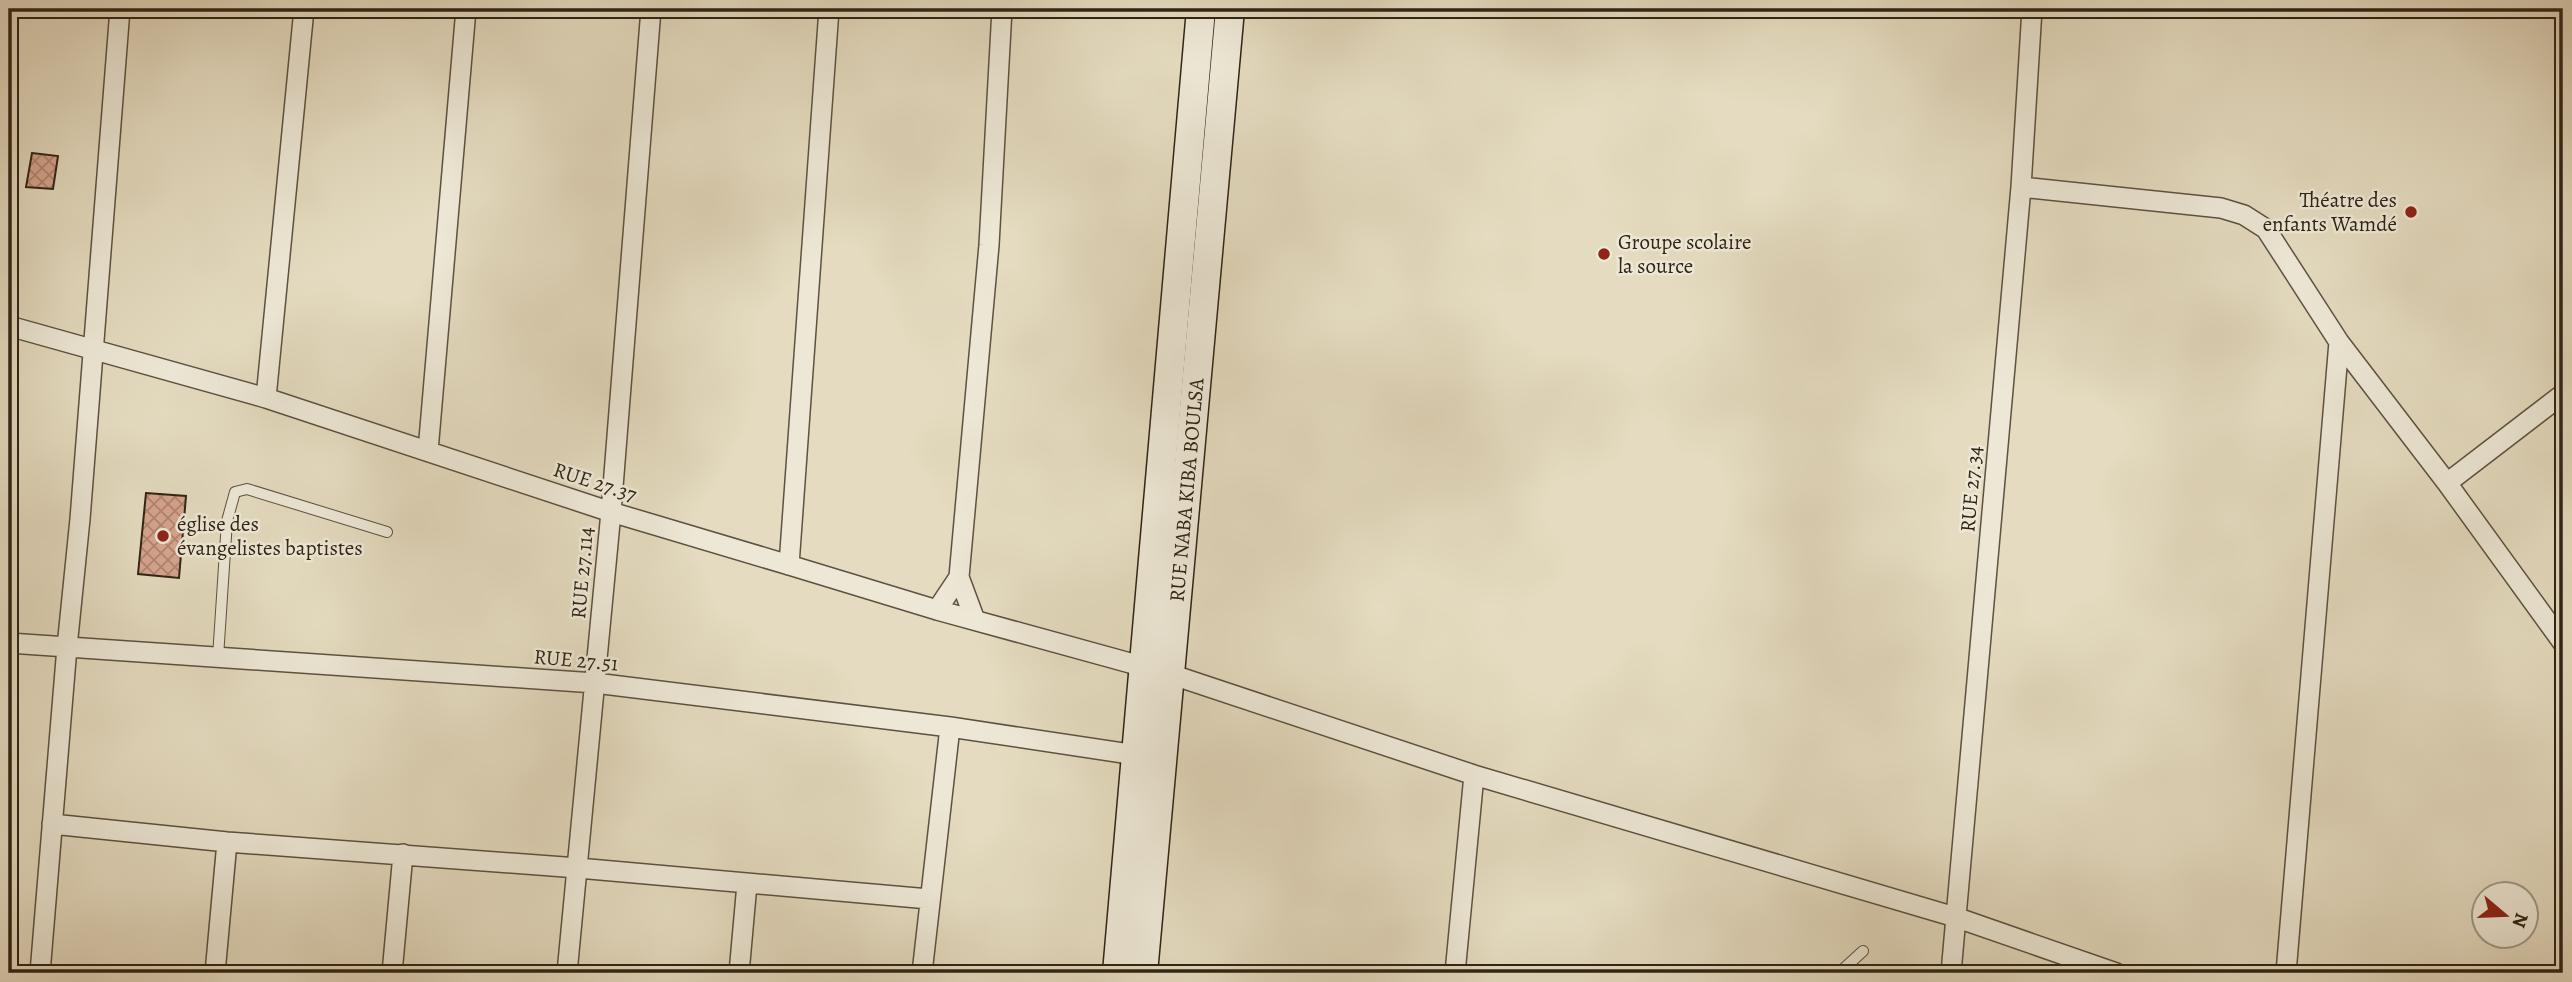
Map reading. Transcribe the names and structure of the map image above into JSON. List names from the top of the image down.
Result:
{
  "streets": {
    "street": [
      "RUE 27.37",
      "RUE 27.34",
      "RUE NABA KIBA BOULSA",
      "RUE 27.114",
      "RUE 27.51"
    ]
  },
  "crossings": [
    ["RUE 27.37", "RUE 27.34"],
    ["RUE 27.37", "RUE NABA KIBA BOULSA"],
    ["RUE 27.37", "RUE 27.114"],
    ["RUE NABA KIBA BOULSA", "RUE 27.51"],
    ["RUE 27.114", "RUE 27.51"]
  ],
  "places": ["Théatre des enfants Wamdé", "Groupe scolaire la source", "église des évangelistes baptistes"],
  "north": "right"
}
